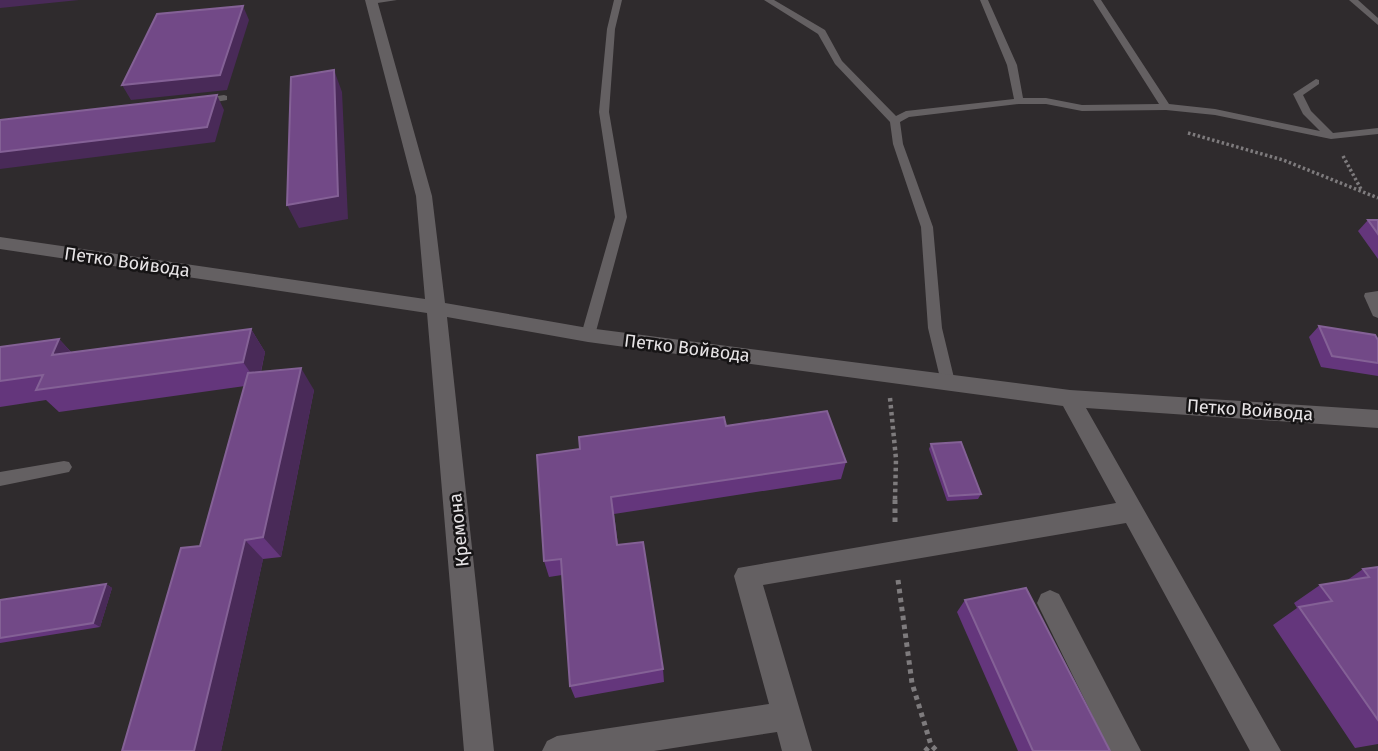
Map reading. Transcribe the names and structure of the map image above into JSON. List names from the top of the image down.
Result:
{
  "streets": {
    "street": ["Петко Войвода", "Кремона"]
  },
  "crossings": [
    ["Петко Войвода", "Кремона"]
  ]
}
